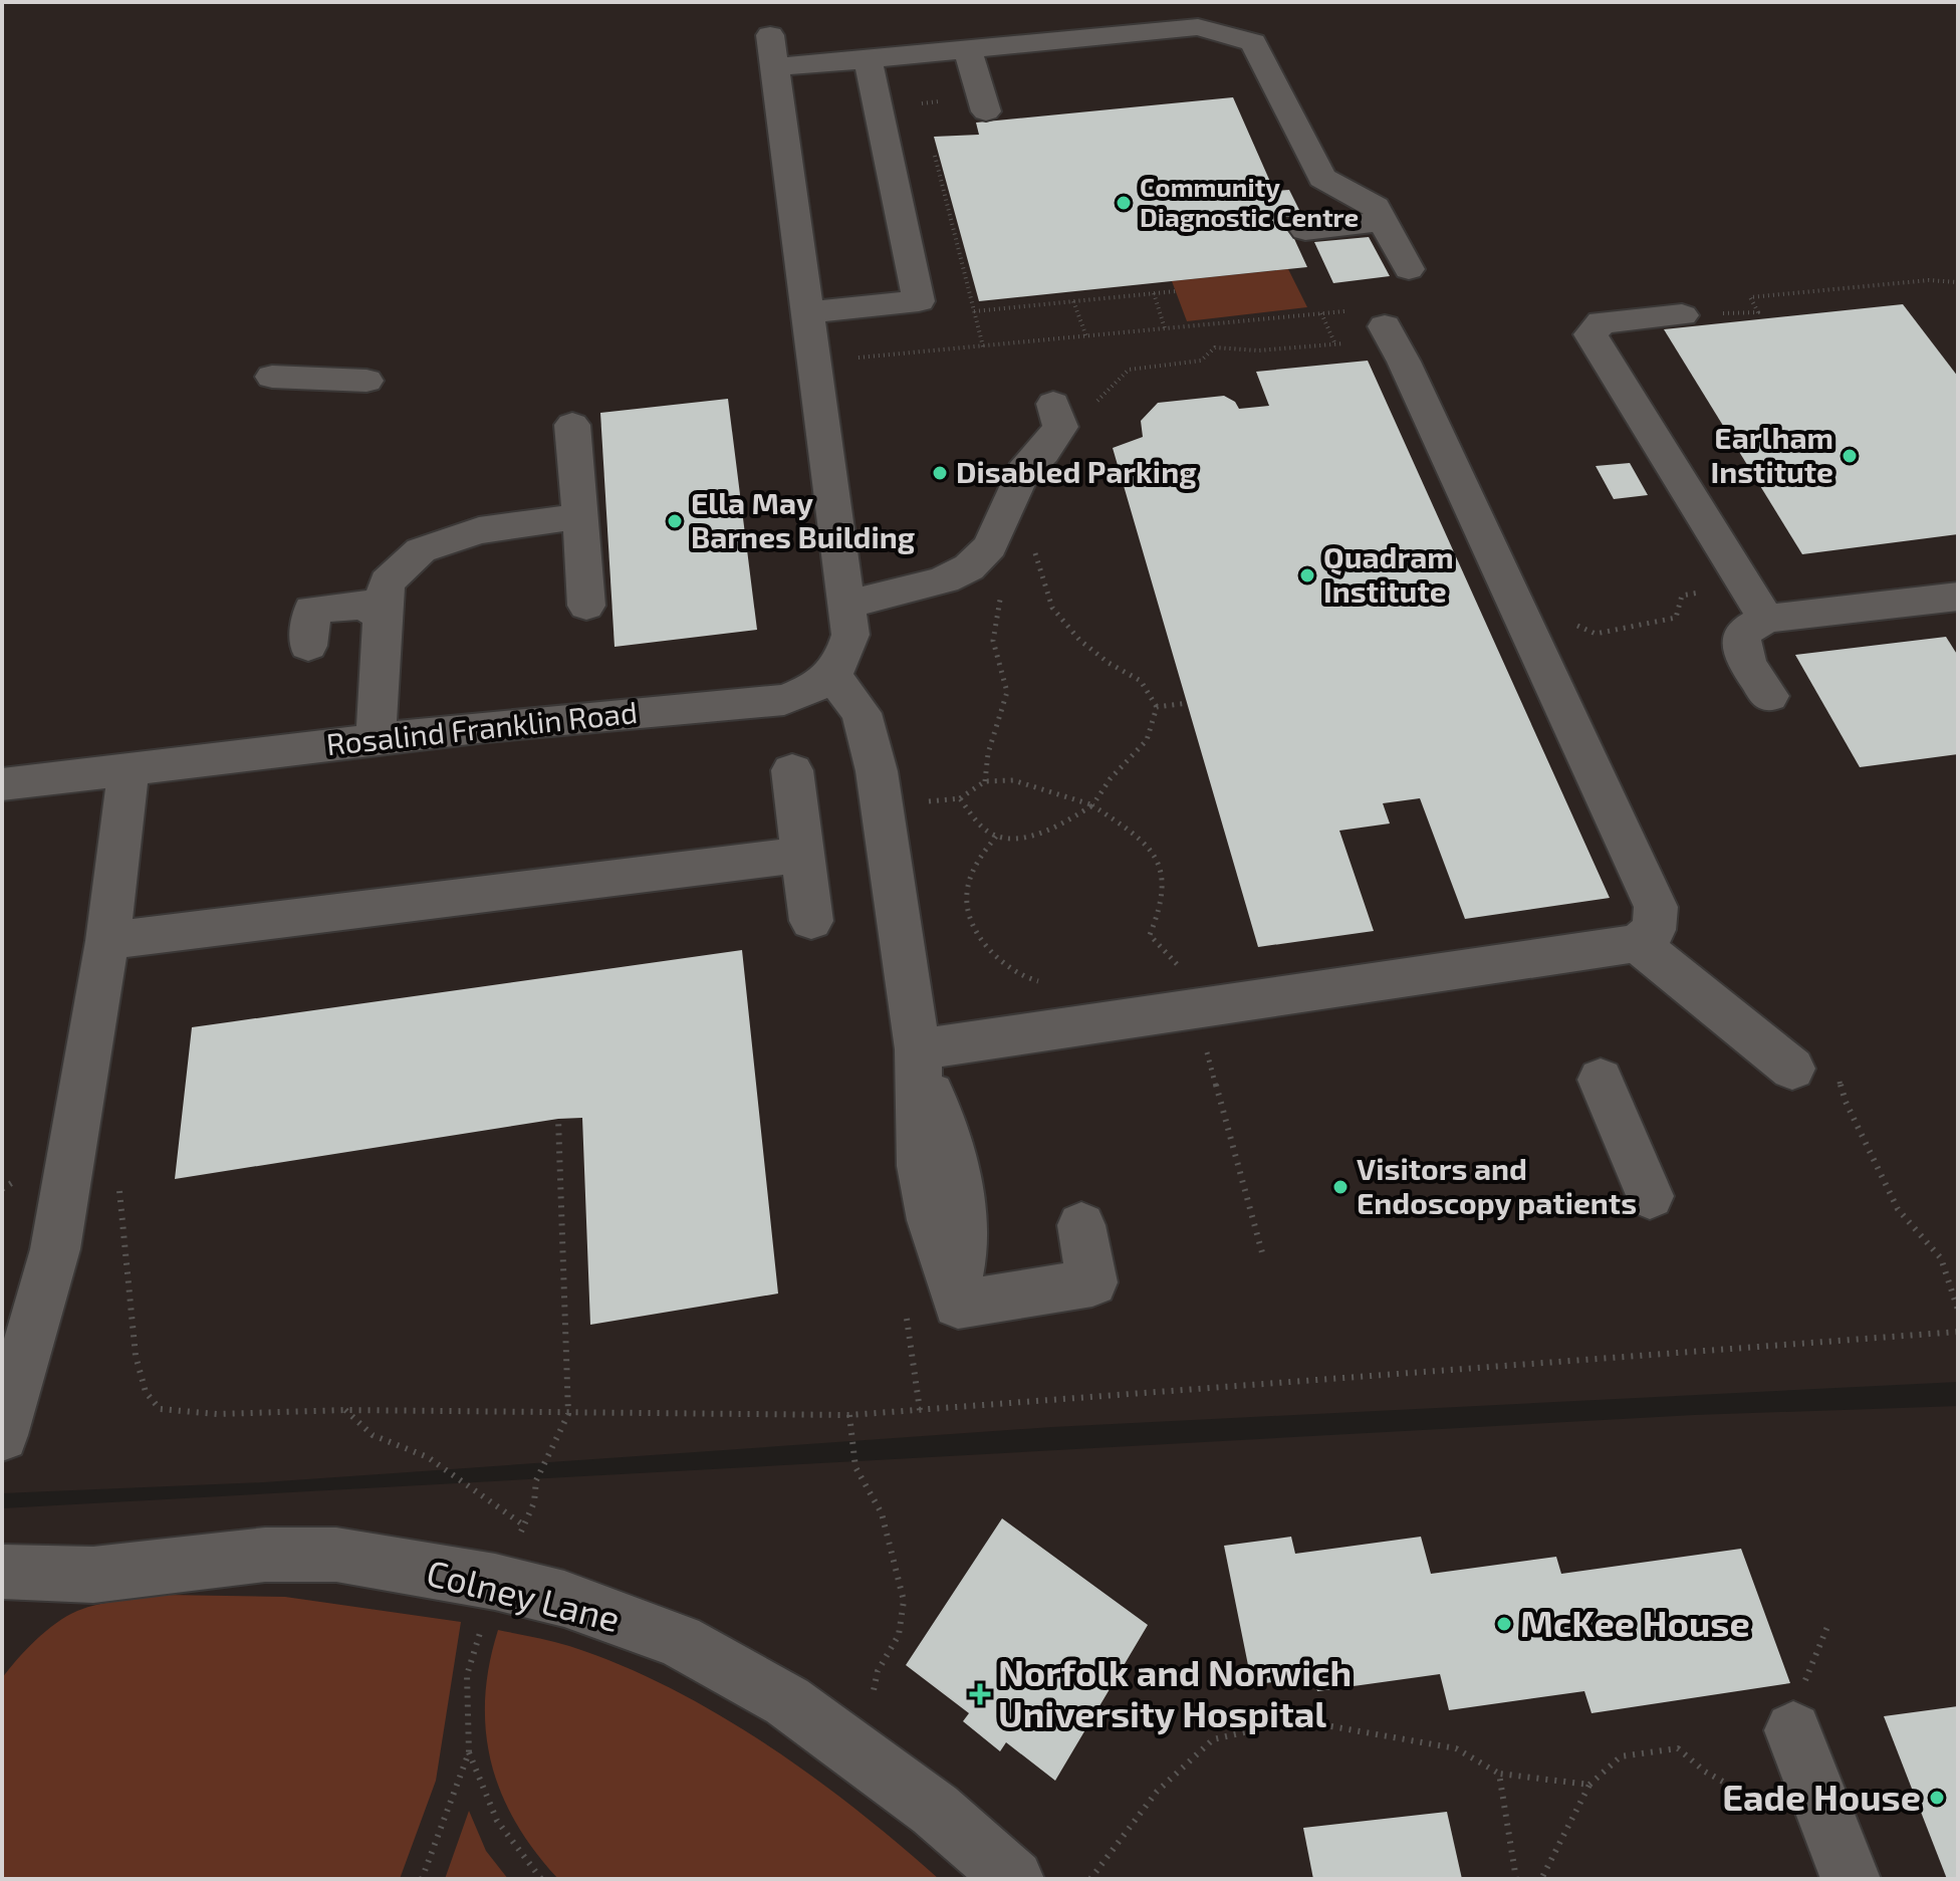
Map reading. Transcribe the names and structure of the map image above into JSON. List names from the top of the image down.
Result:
{
  "streets": {
    "street": ["Rosalind Franklin Road", "Colney Lane"]
  },
  "places": {
    "other": [
      "Community Diagnostic Centre",
      "Earlham Institute",
      "Disabled Parking",
      "Ella May Barnes Building",
      "Quadram Institute",
      "Visitors and Endoscopy patients",
      "McKee House",
      "Eade House"
    ],
    "health": ["Norfolk and Norwich University Hospital"]
  }
}
